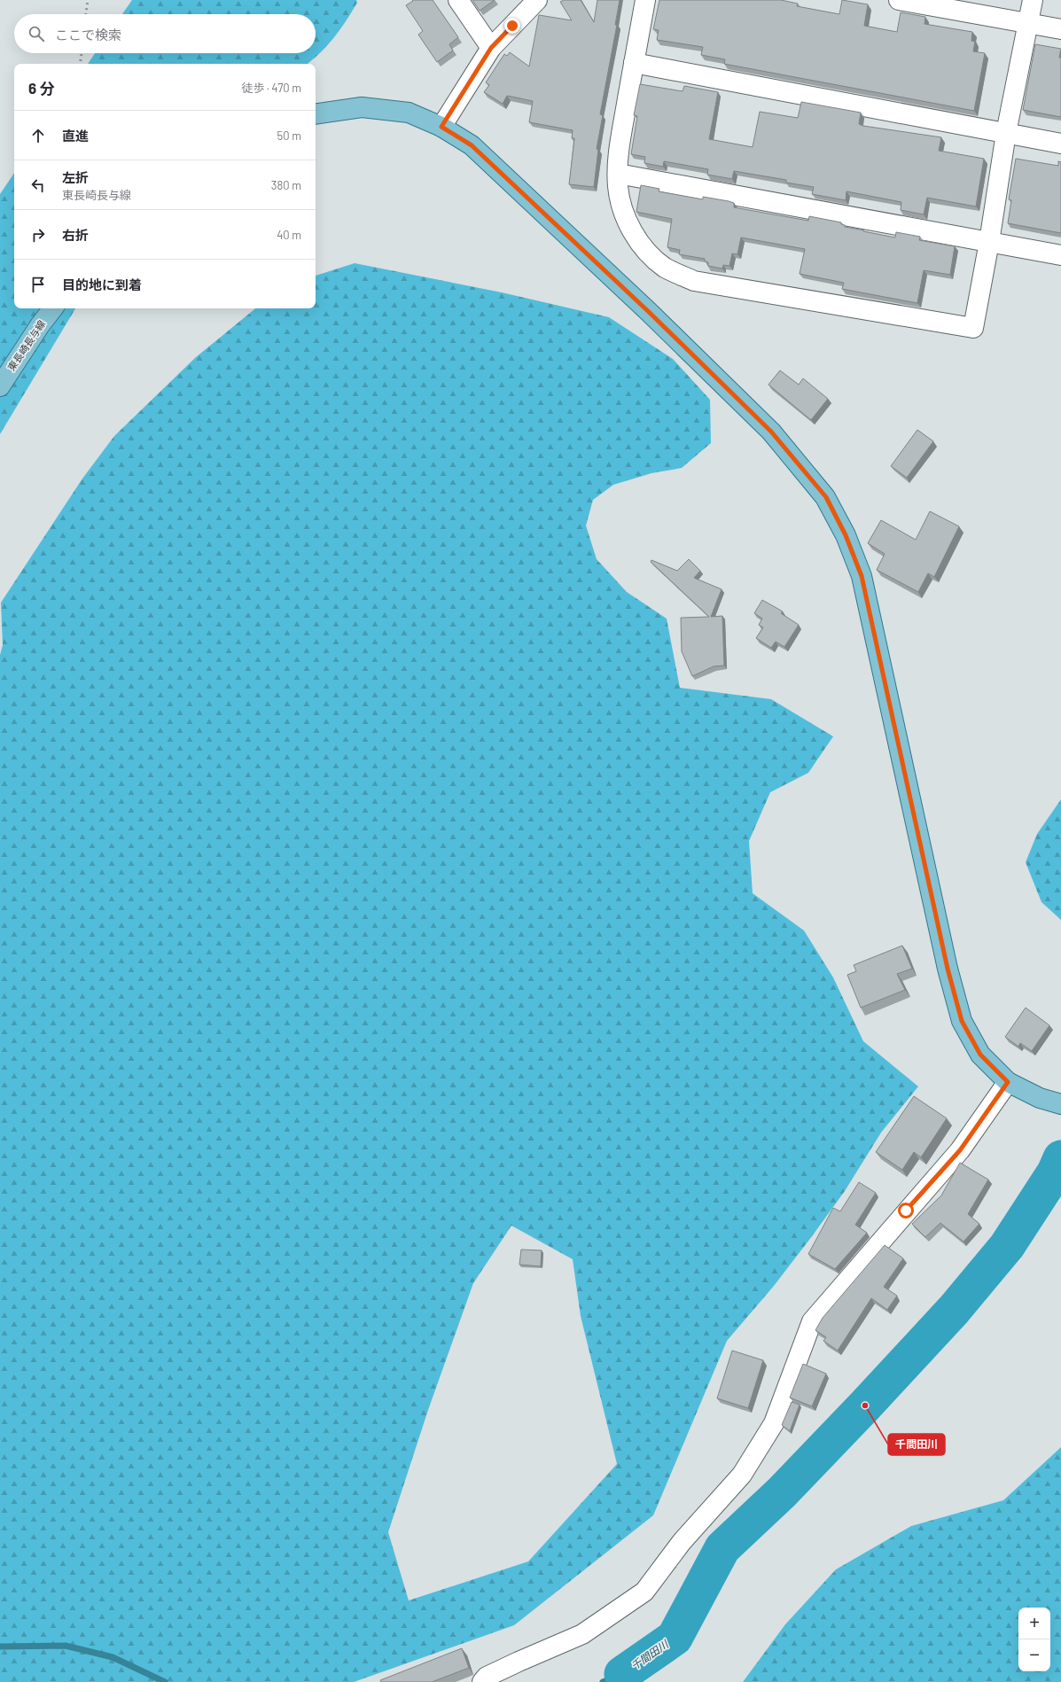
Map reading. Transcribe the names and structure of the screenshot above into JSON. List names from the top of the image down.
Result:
{
  "streets": {
    "main road": ["東長崎長与線"]
  },
  "water": ["千間田川"],
  "places": ["千間田川"],
  "page": {
    "search": "ここで検索",
    "heading": ["6 分", "徒歩 · 470 m"],
    "list": [
      ["直進", "50 m"],
      ["左折", "東長崎長与線", "380 m"],
      ["右折", "40 m"],
      "目的地に到着"
    ],
    "map_buttons": ["+", "−"]
  }
}
